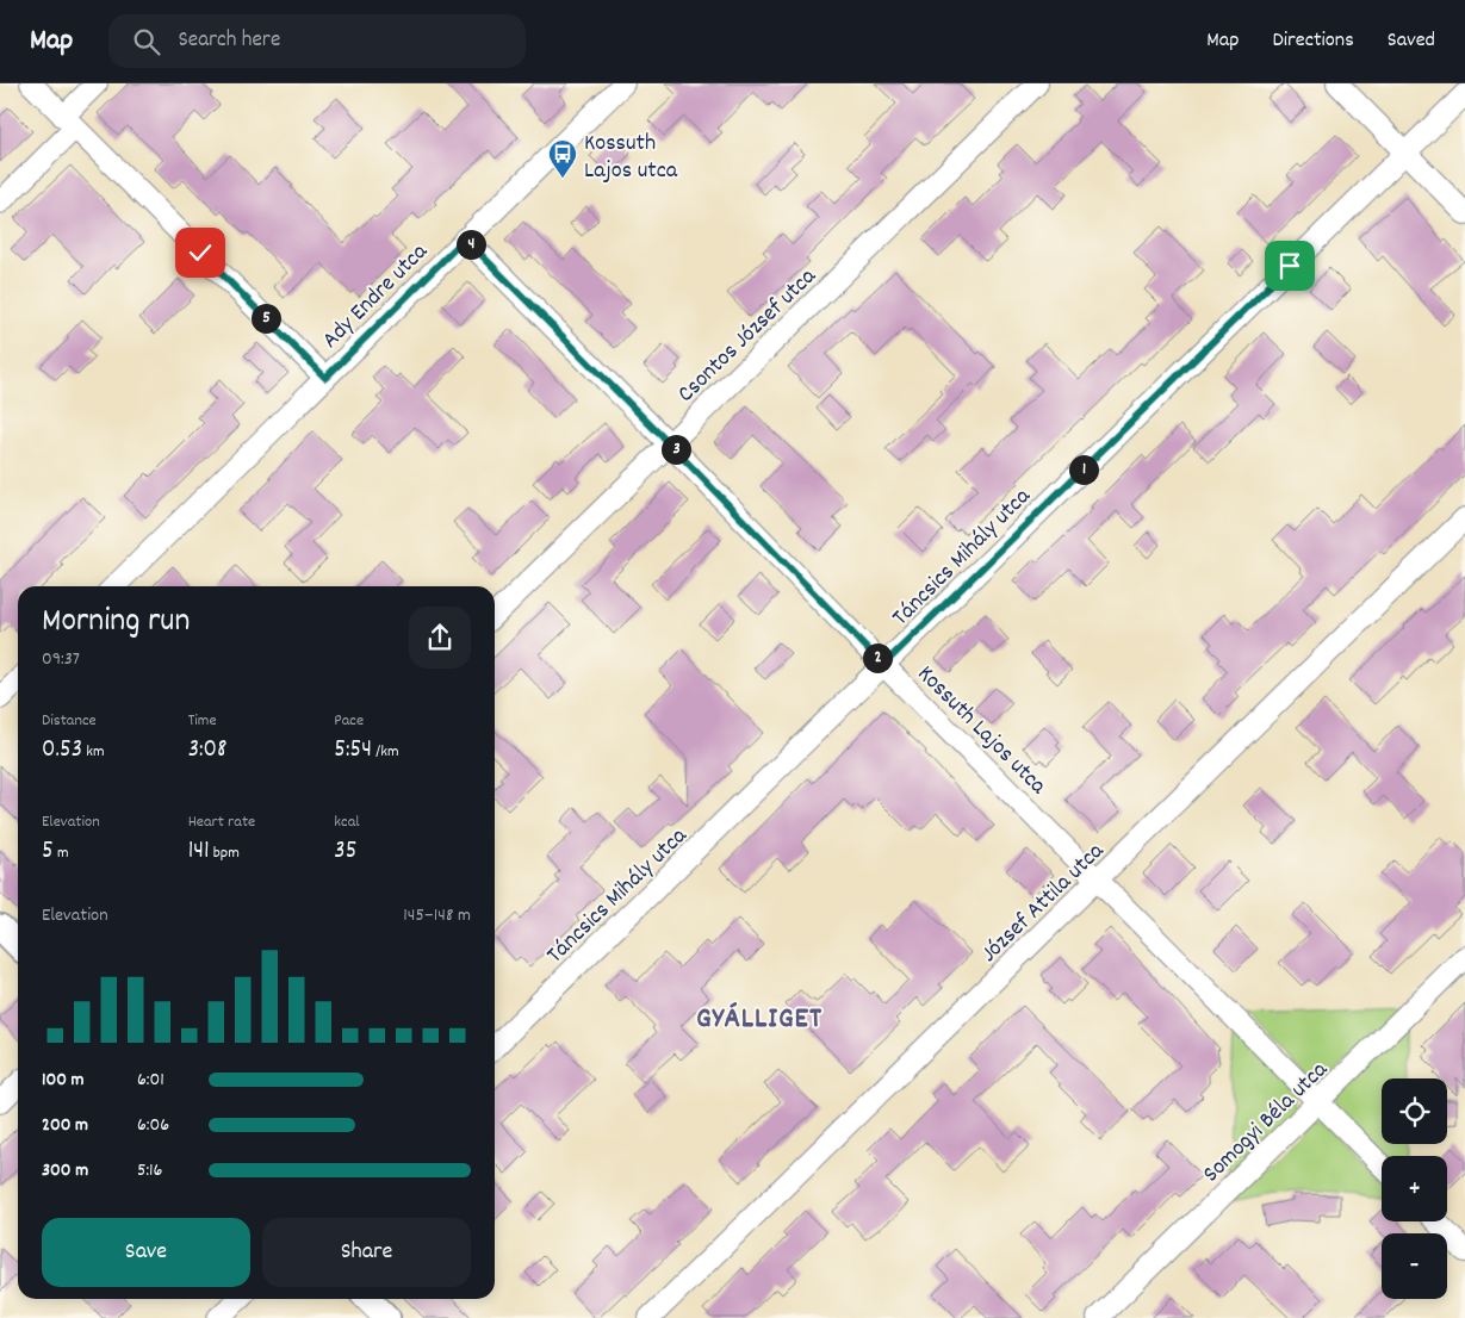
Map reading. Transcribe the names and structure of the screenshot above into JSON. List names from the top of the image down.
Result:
{
  "streets": {
    "street": [
      "Ady Endre utca",
      "Csontos József utca",
      "Táncsics Mihály utca",
      "Kossuth Lajos utca",
      "József Attila utca",
      "Somogyi Béla utca"
    ]
  },
  "crossings": [
    ["Ady Endre utca", "Kossuth Lajos utca"],
    ["Csontos József utca", "Kossuth Lajos utca"],
    ["Táncsics Mihály utca", "Kossuth Lajos utca"],
    ["Kossuth Lajos utca", "József Attila utca"],
    ["Kossuth Lajos utca", "Somogyi Béla utca"]
  ],
  "districts": ["GYÁLLIGET"],
  "places": {
    "bus stop": ["Kossuth Lajos utca"]
  },
  "page": {
    "header": "Map",
    "search": "Search here",
    "nav": ["Map", "Directions", "Saved"],
    "pins": [
      "4",
      "5",
      "3",
      "1",
      "2"
    ],
    "heading": ["Morning run", "09:37"],
    "stats": [
      ["Distance", "0.53 km"],
      ["Time", "3:08"],
      ["Pace", "5:54 /km"],
      ["Elevation", "5 m"],
      ["Heart rate", "141 bpm"],
      ["kcal", "35"]
    ],
    "chart": ["Elevation", "145–148 m"],
    "list": [
      {
        "name": "100 m",
        "note": "6:01"
      },
      {
        "name": "200 m",
        "note": "6:06"
      },
      {
        "name": "300 m",
        "note": "5:16"
      }
    ],
    "map_buttons": ["+", "−"],
    "buttons": ["Save", "Share"]
  }
}
